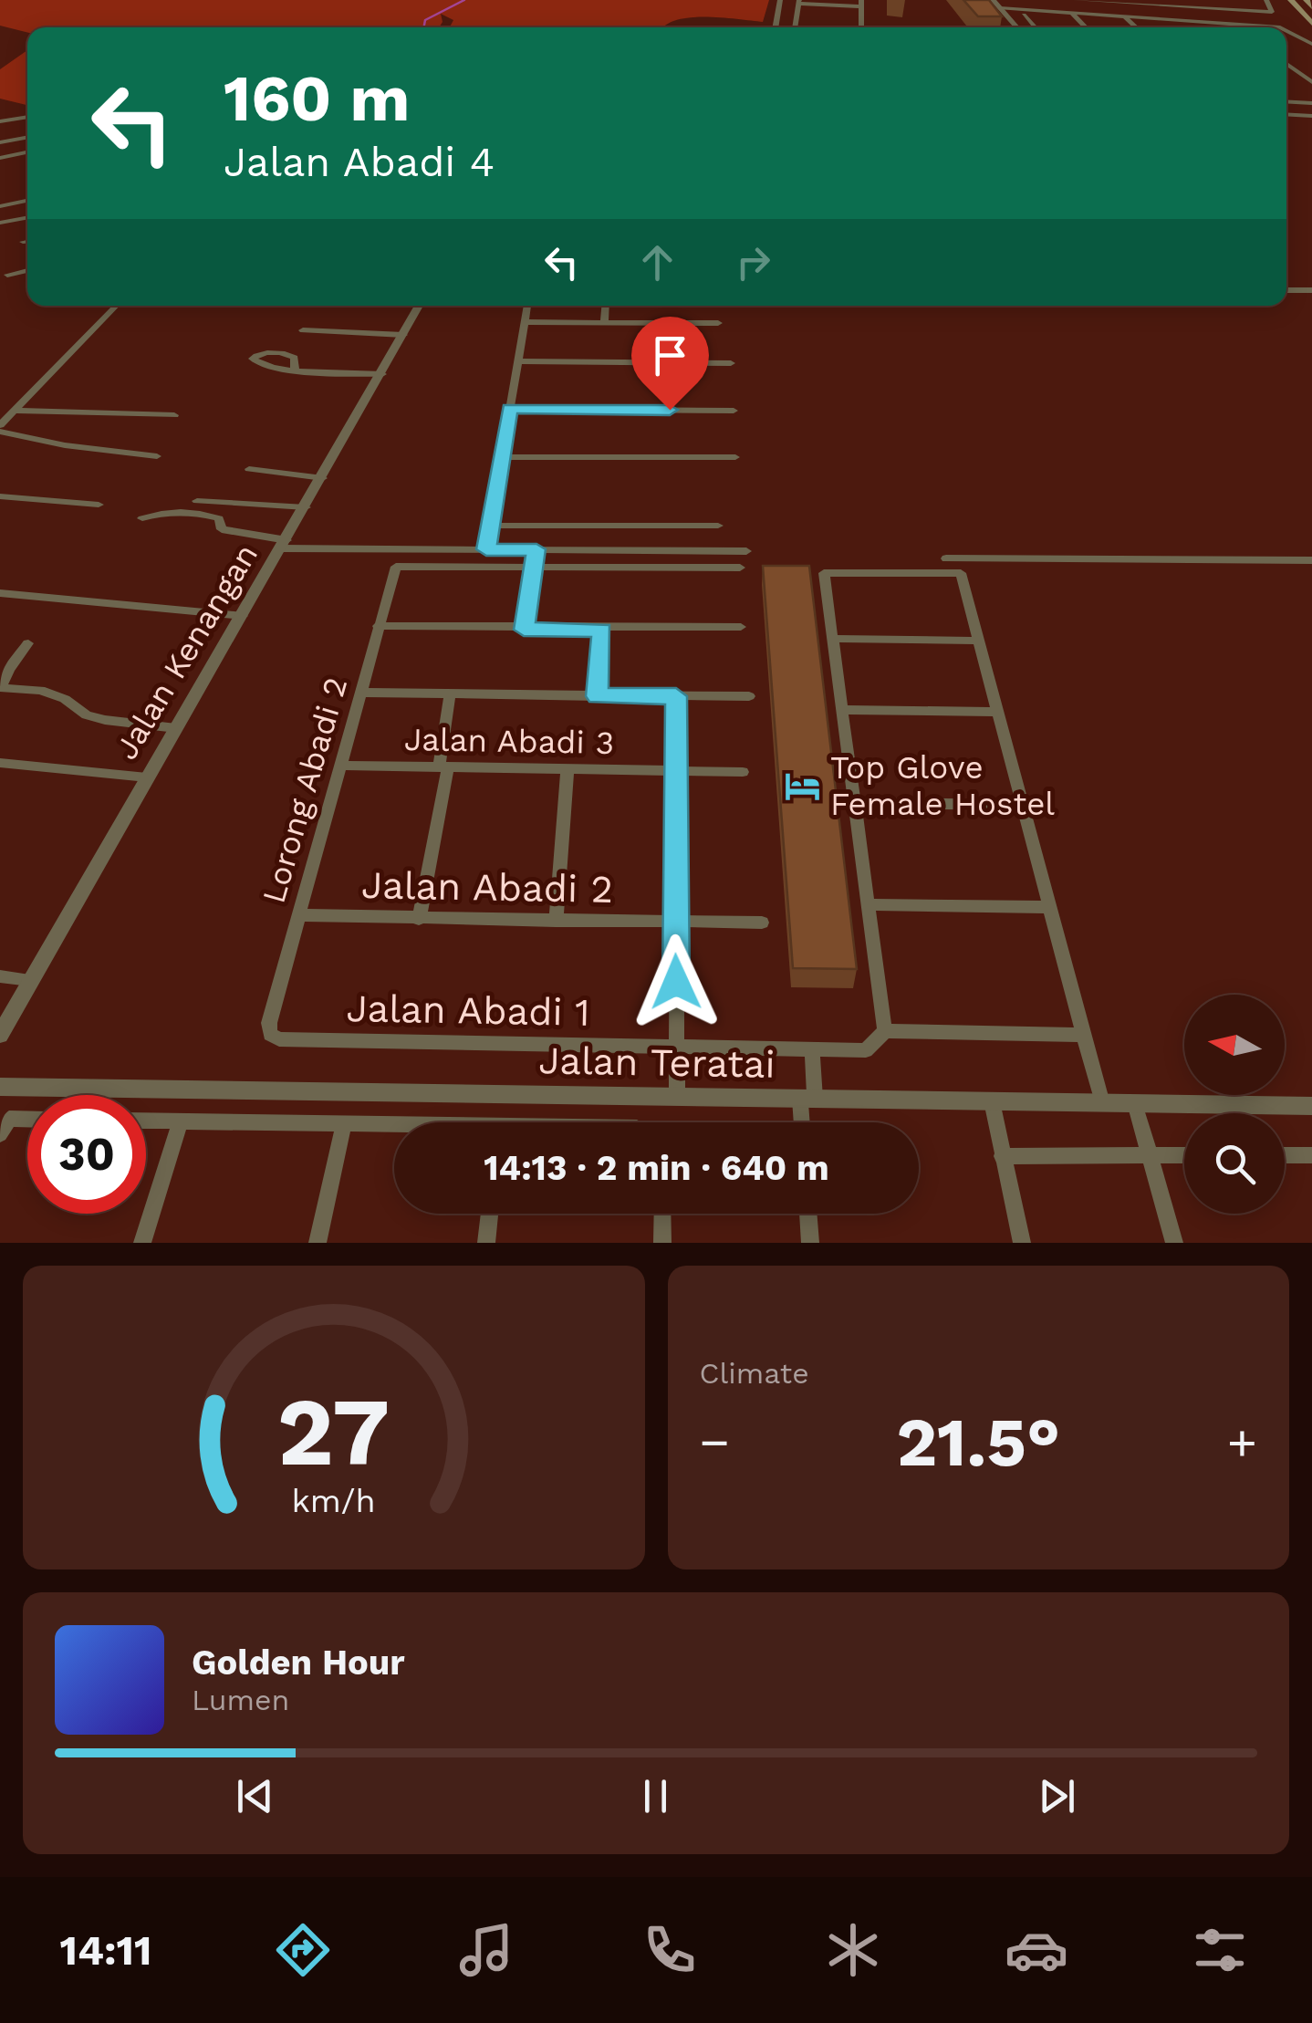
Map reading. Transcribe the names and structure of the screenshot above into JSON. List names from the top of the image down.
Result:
{
  "streets": {
    "street": [
      "Jalan Kenangan",
      "Jalan Abadi 3",
      "Lorong Abadi 2",
      "Jalan Abadi 2",
      "Jalan Abadi 1",
      "Jalan Teratai"
    ]
  },
  "crossings": [
    ["Jalan Abadi 3", "Lorong Abadi 2"],
    ["Lorong Abadi 2", "Jalan Abadi 2"],
    ["Lorong Abadi 2", "Jalan Abadi 1"]
  ],
  "places": {
    "hotel": ["Top Glove Female Hostel"]
  },
  "north": "left",
  "page": {
    "turn": ["160 m", "Jalan Abadi 4"],
    "limit": "30",
    "trip": "14:13 · 2 min · 640 m",
    "tile": "Climate",
    "heat": ["−", "21.5°", "+"],
    "song": ["Golden Hour", "Lumen"],
    "tabs": "14:11",
    "gauge": ["27", "km/h"]
  }
}
